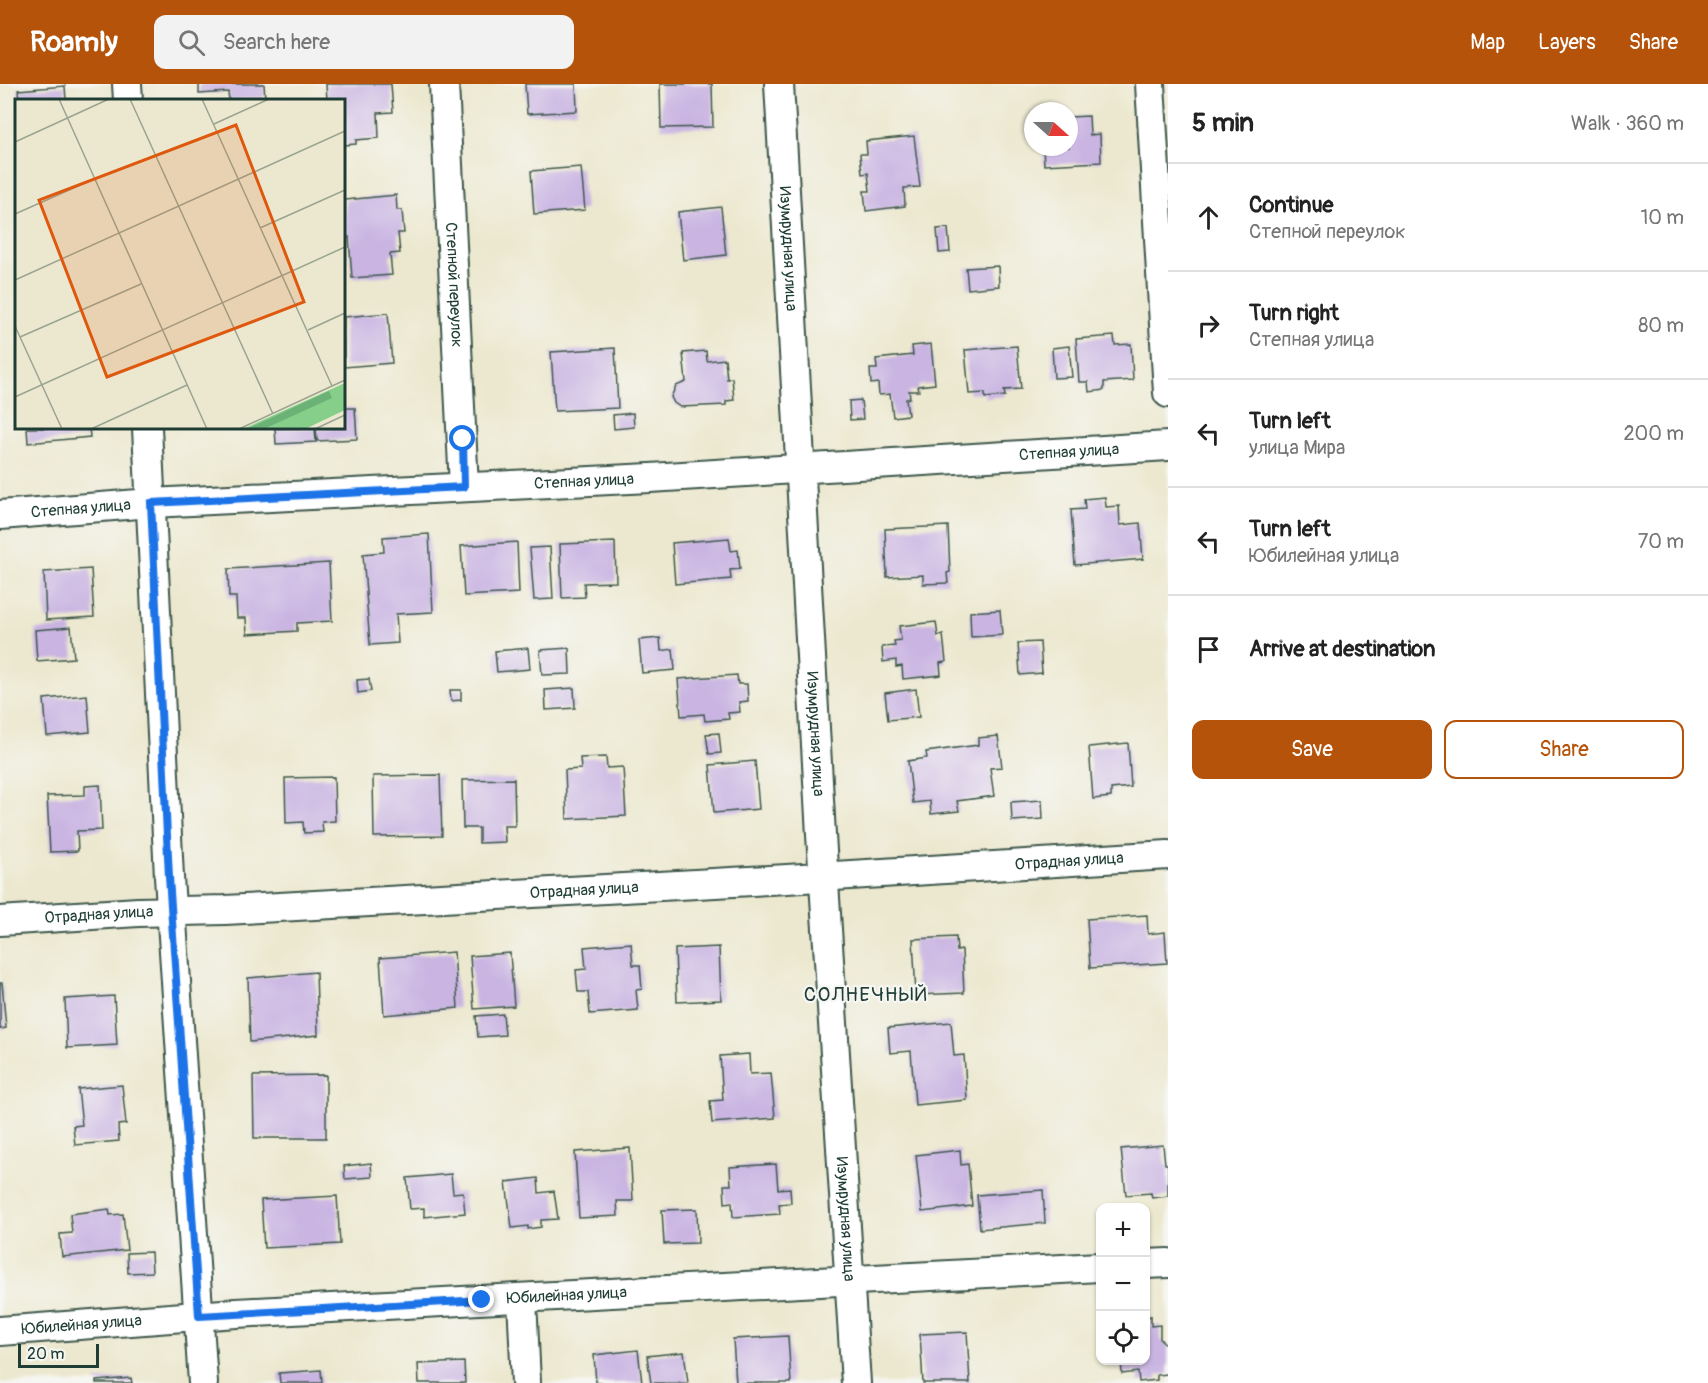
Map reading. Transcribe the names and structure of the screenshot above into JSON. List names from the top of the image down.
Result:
{
  "streets": {
    "street": [
      "Изумрудная улица",
      "Степной переулок",
      "Степная улица",
      "Отрадная улица",
      "Юбилейная улица"
    ]
  },
  "crossings": [
    ["Изумрудная улица", "Степная улица"],
    ["Изумрудная улица", "Отрадная улица"],
    ["Изумрудная улица", "Юбилейная улица"],
    ["Степной переулок", "Степная улица"]
  ],
  "districts": ["СОЛНЕЧНЫЙ"],
  "scale_bar": "20 m",
  "north": "right",
  "page": {
    "header": "Roamly",
    "search": "Search here",
    "nav": ["Map", "Layers", "Share"],
    "heading": ["5 min", "Walk · 360 m"],
    "list": [
      ["Continue", "Степной переулок", "10 m"],
      ["Turn right", "Степная улица", "80 m"],
      ["Turn left", "улица Мира", "200 m"],
      ["Turn left", "Юбилейная улица", "70 m"],
      "Arrive at destination"
    ],
    "buttons": ["Save", "Share"],
    "map_buttons": ["+", "−"],
    "scale": "20 m"
  }
}
